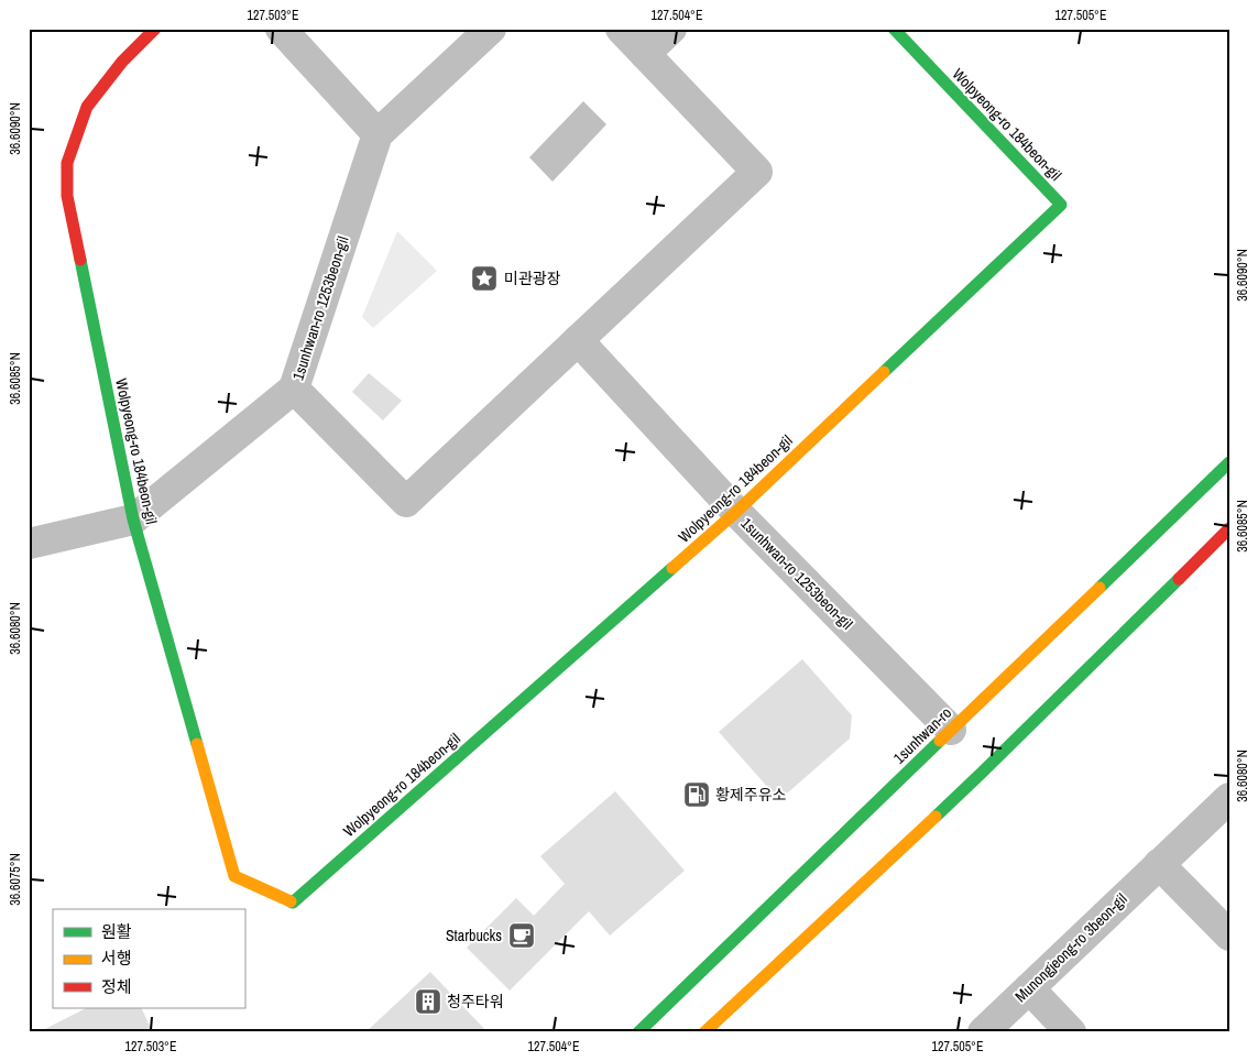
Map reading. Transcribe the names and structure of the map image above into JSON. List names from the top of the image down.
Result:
{
  "streets": {
    "street": [
      "Wolpyeong-ro 184beon-gil",
      "1sunhwan-ro 1253beon-gil",
      "1sunhwan-ro",
      "Munongjeong-ro 3beon-gil"
    ]
  },
  "crossings": [
    ["Wolpyeong-ro 184beon-gil", "1sunhwan-ro 1253beon-gil"],
    ["1sunhwan-ro 1253beon-gil", "1sunhwan-ro"]
  ],
  "places": {
    "place": ["미관광장"],
    "fuel station": ["황제주유소"],
    "cafe": ["Starbucks"],
    "building": ["청주타워"]
  },
  "legend": ["원활", "서행", "정체"],
  "coordinates": [
    "127.503°E",
    "127.504°E",
    "127.505°E",
    "36.6090°N",
    "36.6085°N",
    "36.6080°N",
    "36.6075°N"
  ]
}
